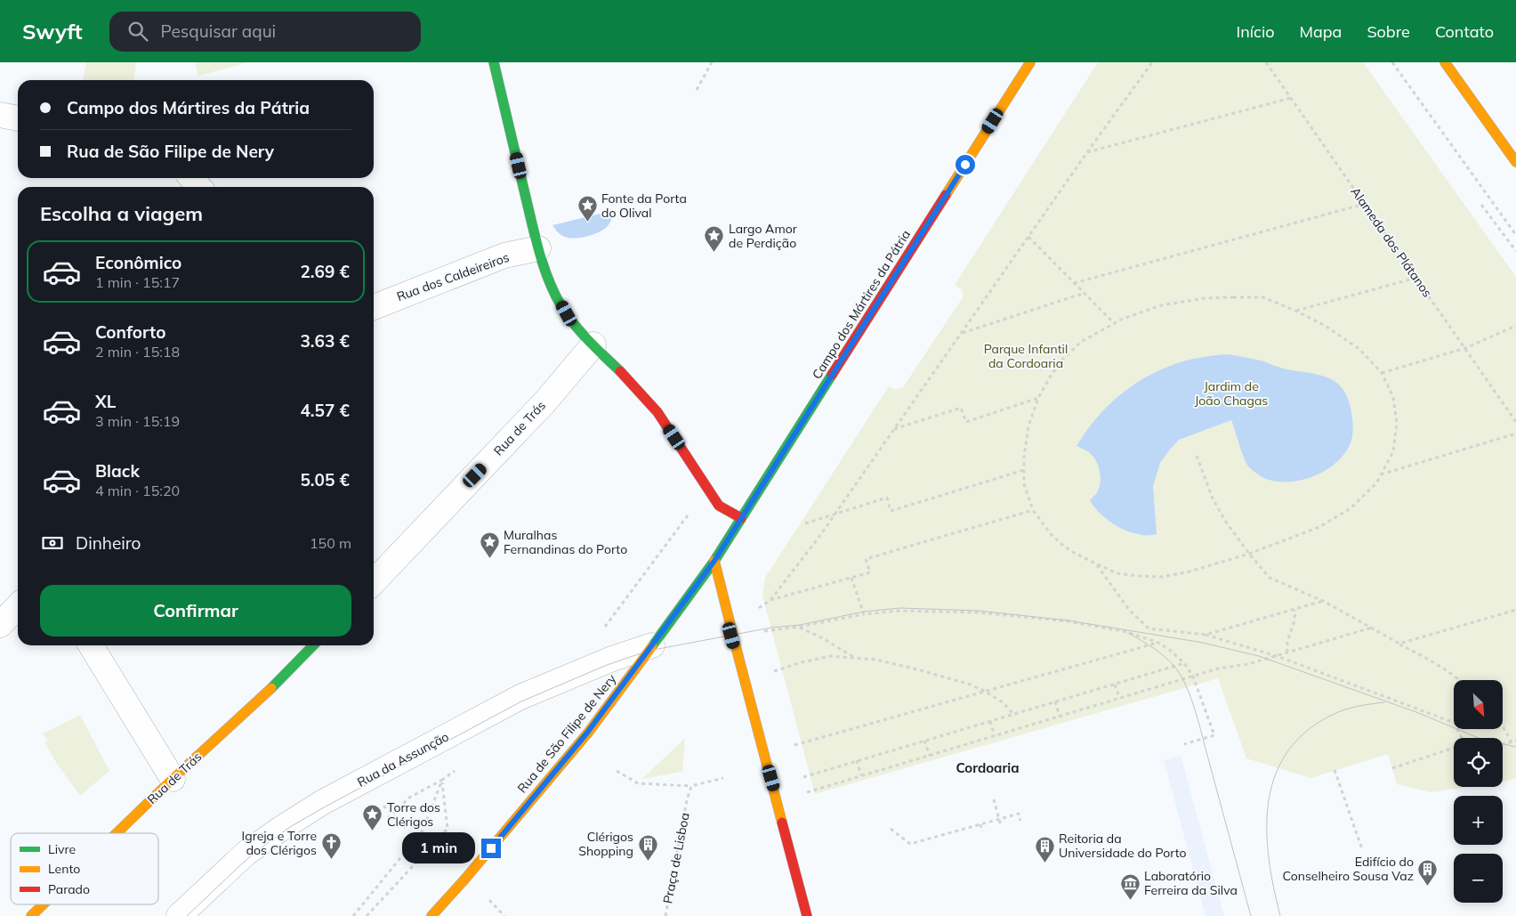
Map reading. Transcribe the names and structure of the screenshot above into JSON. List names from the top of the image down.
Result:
{
  "streets": {
    "street": [
      "Rua dos Caldeireiros",
      "Campo dos Mártires da Pátria",
      "Rua de Trás",
      "Rua de São Filipe de Nery",
      "Rua da Assunção"
    ],
    "path": ["Alameda dos Plátanos", "Praça de Lisboa"]
  },
  "crossings": [
    ["Campo dos Mártires da Pátria", "Rua de São Filipe de Nery"],
    ["Rua de São Filipe de Nery", "Rua da Assunção"]
  ],
  "districts": ["Cordoaria"],
  "parks": ["Parque Infantil da Cordoaria", "Jardim de João Chagas"],
  "places": {
    "place": [
      "Fonte da Porta do Olival",
      "Largo Amor de Perdição",
      "Muralhas Fernandinas do Porto",
      "Torre dos Clérigos"
    ],
    "church": ["Igreja e Torre dos Clérigos"],
    "building": ["Clérigos Shopping", "Reitoria da Universidade do Porto", "Edifício do Conselheiro Sousa Vaz"],
    "museum": ["Laboratório Ferreira da Silva"]
  },
  "legend": ["Livre", "Lento", "Parado"],
  "north": "bottom right",
  "page": {
    "header": "Swyft",
    "search": "Pesquisar aqui",
    "nav": [
      "Início",
      "Mapa",
      "Sobre",
      "Contato"
    ],
    "banner": ["Campo dos Mártires da Pátria", "Rua de São Filipe de Nery"],
    "heading": "Escolha a viagem",
    "list": [
      {
        "name": "Econômico",
        "note": "1 min · 15:17",
        "value": "2.69 €"
      },
      {
        "name": "Conforto",
        "note": "2 min · 15:18",
        "value": "3.63 €"
      },
      {
        "name": "XL",
        "note": "3 min · 15:19",
        "value": "4.57 €"
      },
      {
        "name": "Black",
        "note": "4 min · 15:20",
        "value": "5.05 €"
      }
    ],
    "pay": ["Dinheiro", "150 m"],
    "buttons": "Confirmar",
    "map_buttons": ["+", "−"],
    "bubble": "1 min"
  }
}
